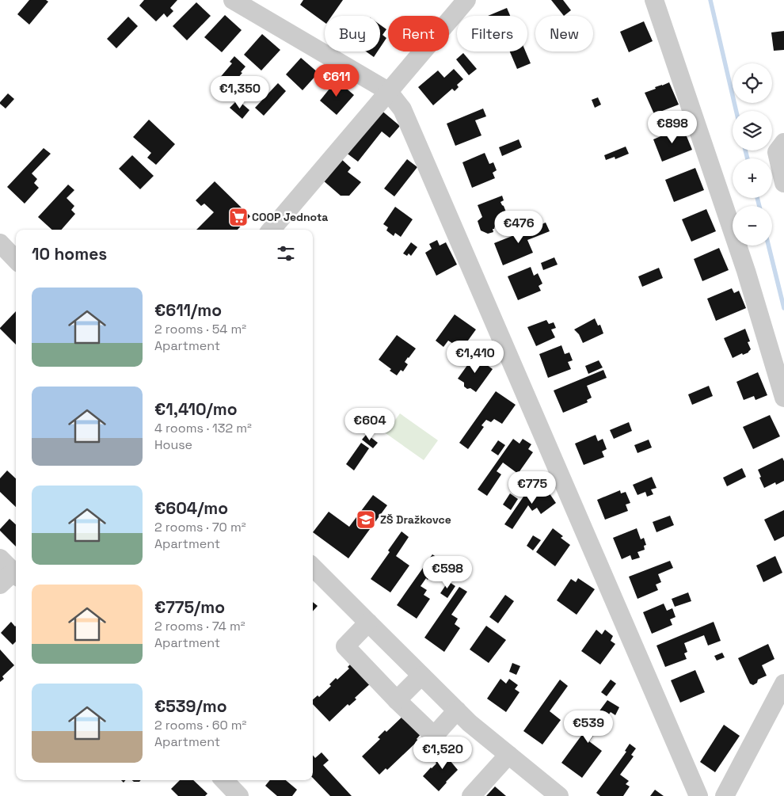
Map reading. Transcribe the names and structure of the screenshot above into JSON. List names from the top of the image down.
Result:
{
  "places": {
    "supermarket": ["COOP Jednota"],
    "school or university": ["ZŠ Dražkovce"]
  },
  "page": {
    "chip": [
      "Buy",
      "Rent",
      "Filters",
      "New"
    ],
    "map_buttons": ["+", "−"],
    "price": [
      "€611",
      "€1,350",
      "€898",
      "€476",
      "€1,410",
      "€604",
      "€775",
      "€598",
      "€539",
      "€1,520"
    ],
    "heading": "10 homes",
    "list": [
      {
        "name": "€611/mo",
        "note": "2 rooms · 54 m² · Apartment"
      },
      {
        "name": "€1,410/mo",
        "note": "4 rooms · 132 m² · House"
      },
      {
        "name": "€604/mo",
        "note": "2 rooms · 70 m² · Apartment"
      },
      {
        "name": "€775/mo",
        "note": "2 rooms · 74 m² · Apartment"
      },
      {
        "name": "€539/mo",
        "note": "2 rooms · 60 m² · Apartment"
      }
    ]
  }
}
